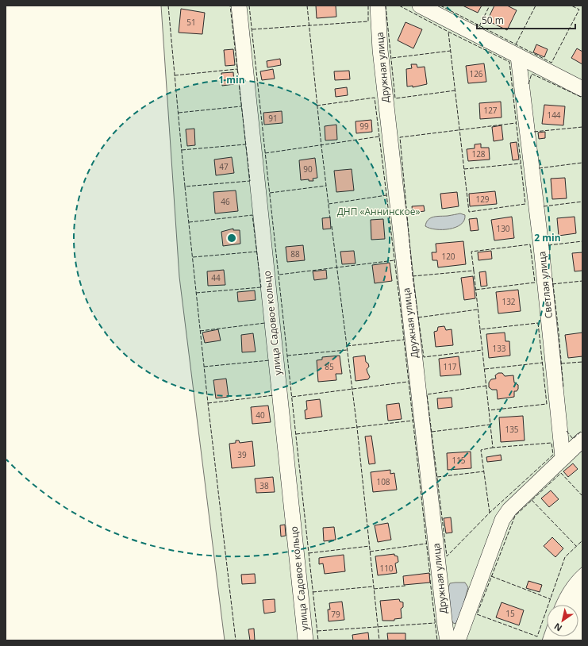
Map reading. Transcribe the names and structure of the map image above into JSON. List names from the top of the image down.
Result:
{
  "streets": {
    "street": ["Дружная улица", "Светлая улица", "улица Садовое кольцо"]
  },
  "parks": ["ДНП «Аннинское»"],
  "house_numbers": [
    "51",
    "126",
    "127",
    "144",
    "91",
    "99",
    "128",
    "47",
    "90",
    "129",
    "46",
    "130",
    "88",
    "120",
    "44",
    "132",
    "133",
    "85",
    "117",
    "40",
    "135",
    "39",
    "115",
    "108",
    "38",
    "110",
    "15",
    "79"
  ],
  "scale_bar": "50 m",
  "north": "bottom left",
  "rings": ["1 min", "2 min"]
}
